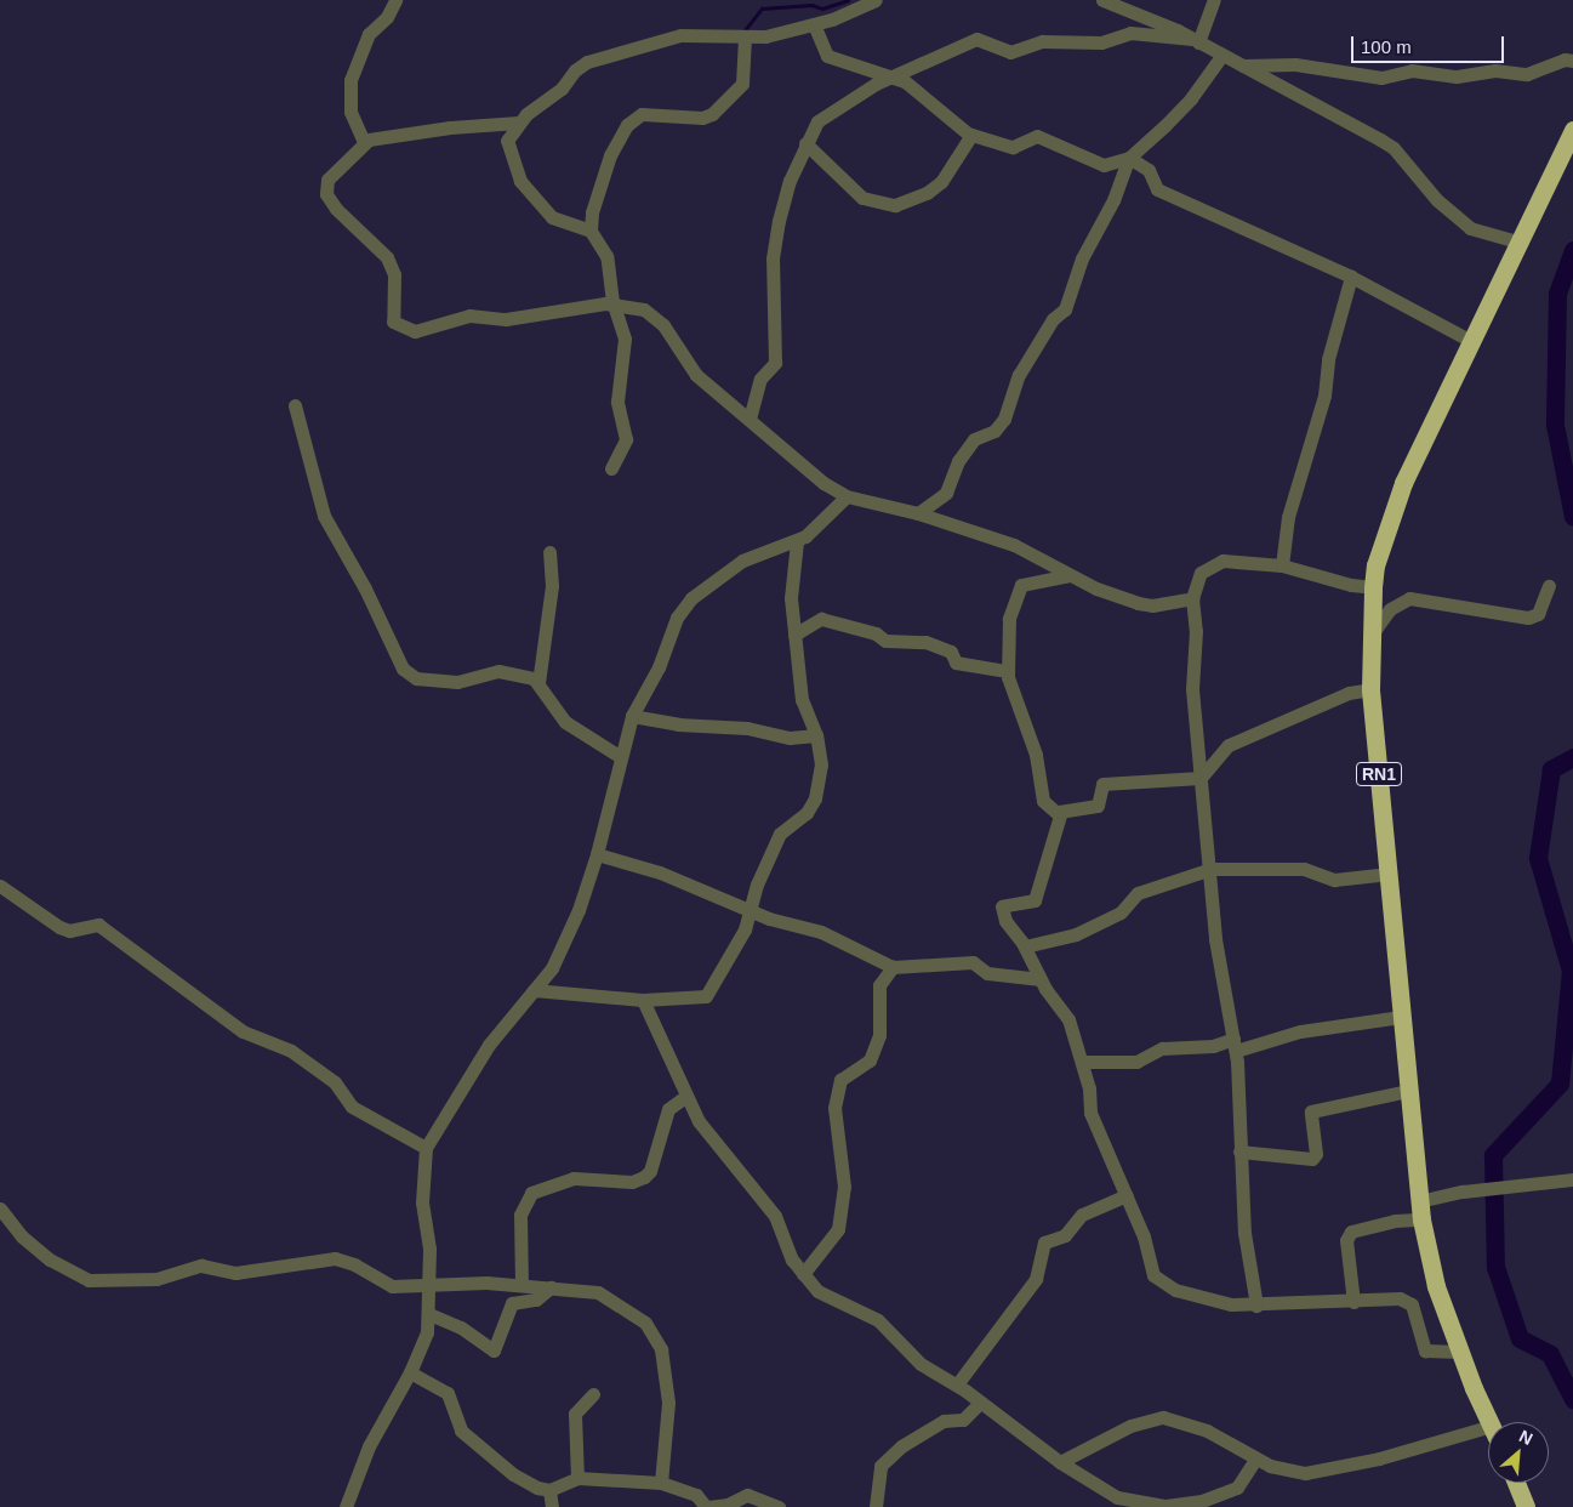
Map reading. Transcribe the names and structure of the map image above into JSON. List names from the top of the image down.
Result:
{
  "streets": {
    "highway": ["RN1"]
  },
  "scale_bar": "100 m",
  "north": "top right"
}
